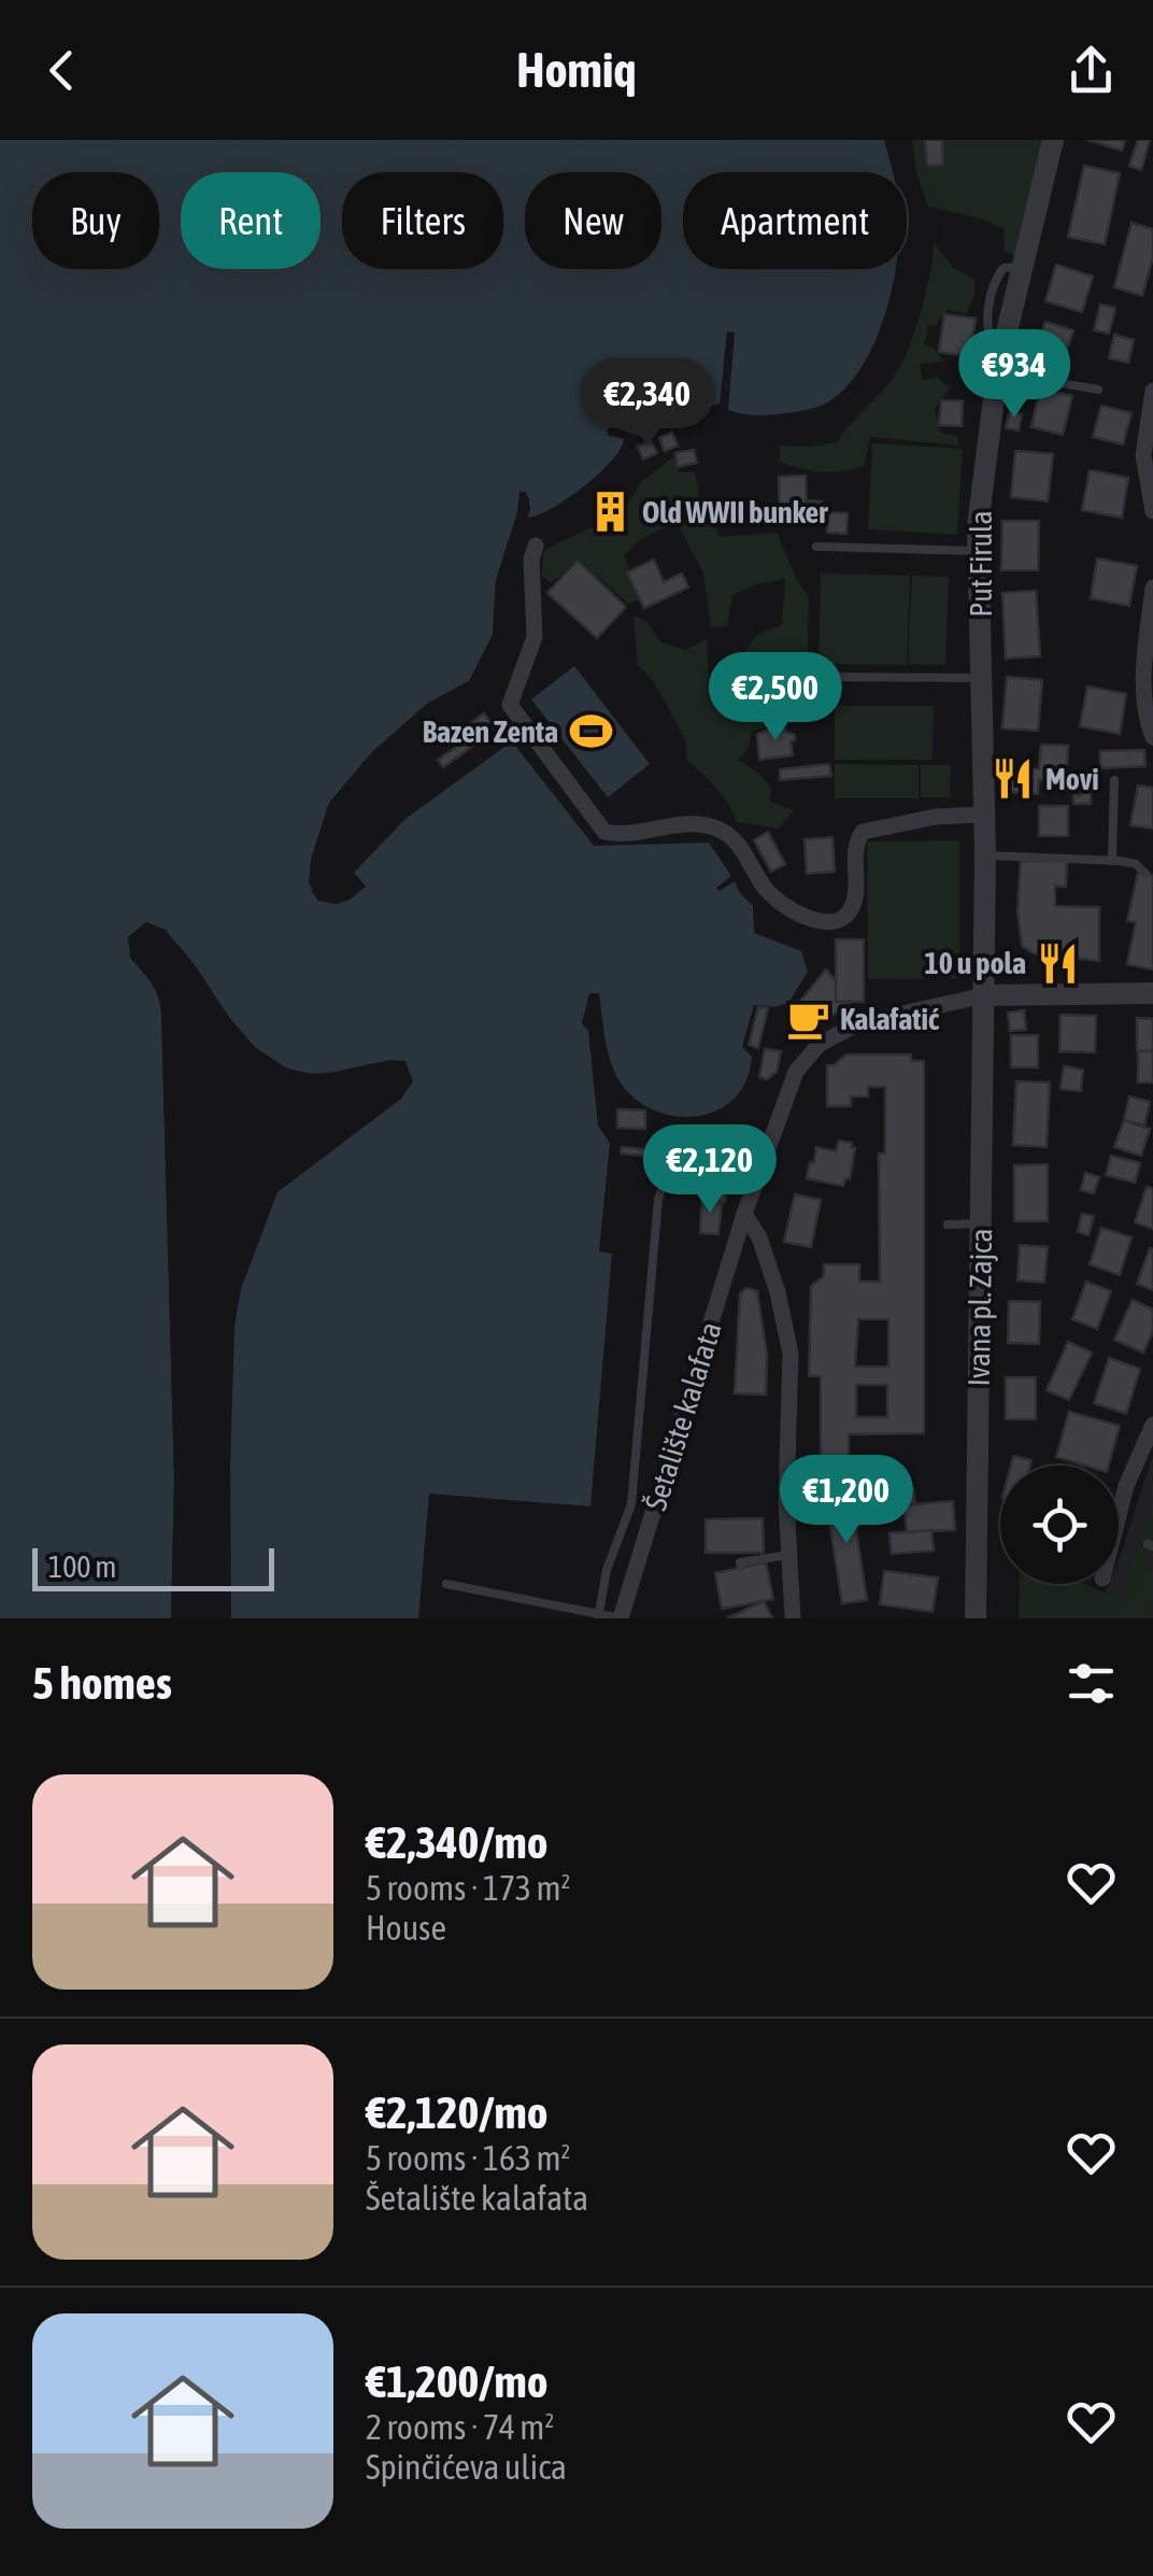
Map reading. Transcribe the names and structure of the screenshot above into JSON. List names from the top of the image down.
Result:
{
  "streets": {
    "street": ["Put Firula", "Ivana pl. Zajca", "Šetalište kalafata"]
  },
  "crossings": [
    ["Put Firula", "Ivana pl. Zajca"],
    ["Put Firula", "Šetalište kalafata"],
    ["Ivana pl. Zajca", "Šetalište kalafata"]
  ],
  "places": {
    "building": ["Old WWII bunker"],
    "sports": ["Bazen Zenta"],
    "restaurant": ["Movi", "10 u pola"],
    "cafe": ["Kalafatić"]
  },
  "scale_bar": "100 m",
  "page": {
    "header": "Homiq",
    "chip": [
      "Buy",
      "Rent",
      "Filters",
      "New",
      "Apartment"
    ],
    "price": [
      "€934",
      "€2,340",
      "€2,500",
      "€2,120",
      "€1,200"
    ],
    "scale": "100 m",
    "heading": "5 homes",
    "list": [
      {
        "name": "€2,340/mo",
        "note": "5 rooms · 173 m² · House"
      },
      {
        "name": "€2,120/mo",
        "note": "5 rooms · 163 m² · Šetalište kalafata"
      },
      {
        "name": "€1,200/mo",
        "note": "2 rooms · 74 m² · Spinčićeva ulica"
      }
    ]
  }
}
